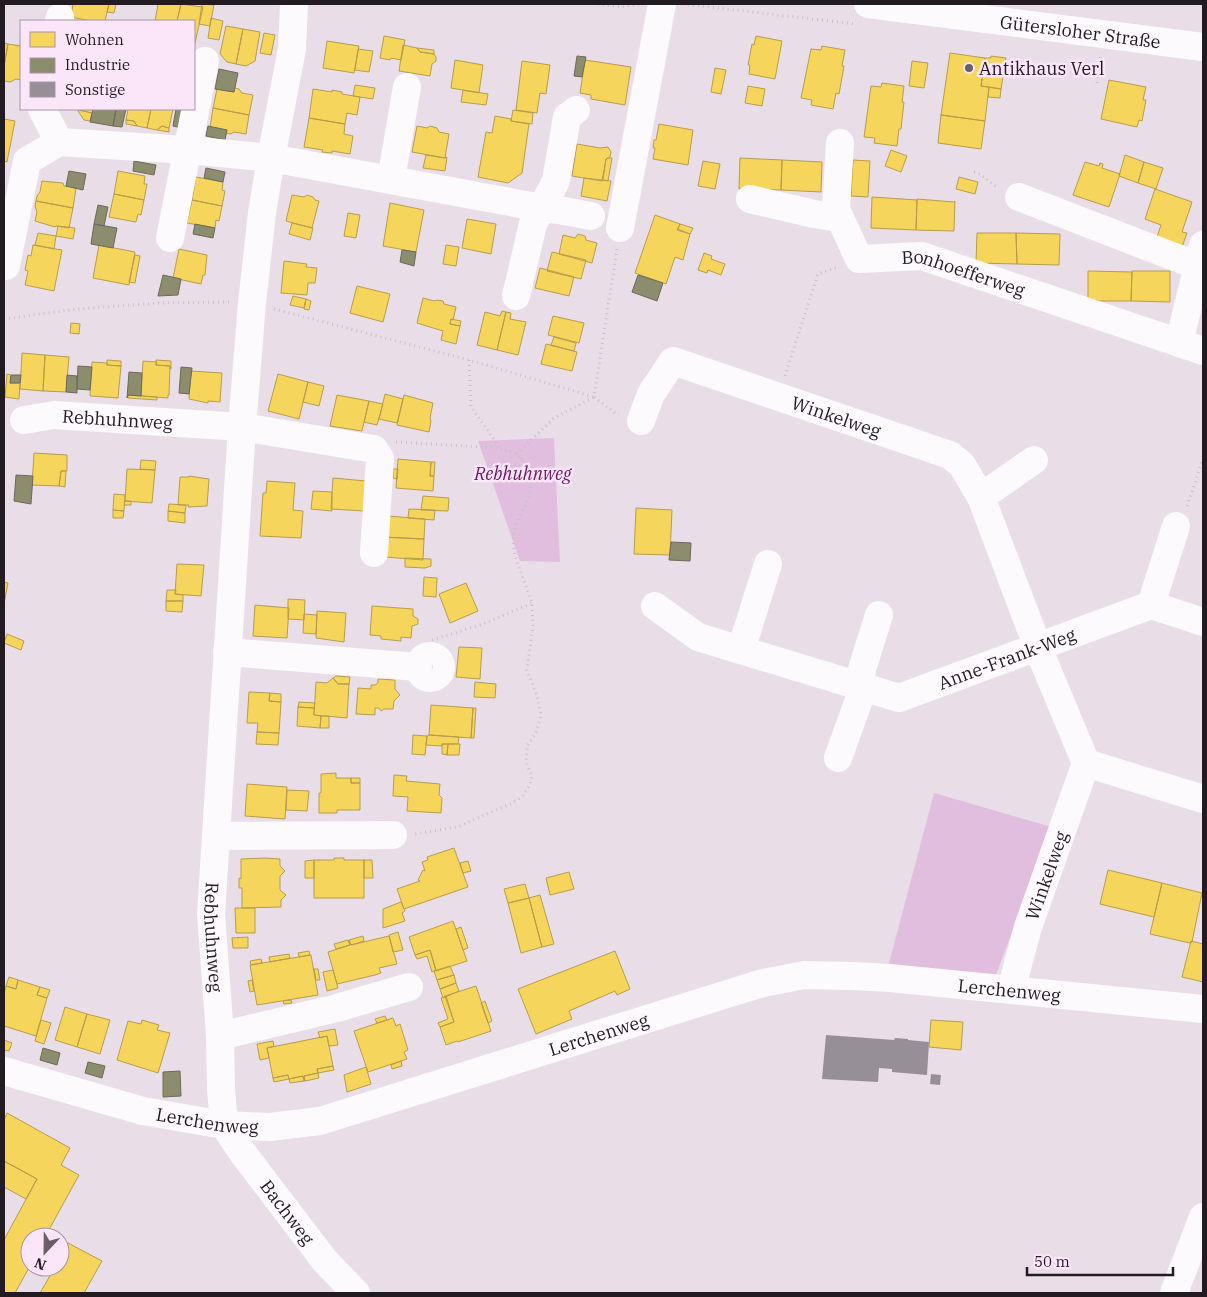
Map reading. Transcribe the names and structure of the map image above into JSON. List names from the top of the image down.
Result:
{
  "streets": {
    "street": [
      "Gütersloher Straße",
      "Bonhoefferweg",
      "Winkelweg",
      "Rebhuhnweg",
      "Anne-Frank-Weg",
      "Lerchenweg",
      "Bachweg"
    ]
  },
  "crossings": [
    ["Winkelweg", "Anne-Frank-Weg"],
    ["Winkelweg", "Lerchenweg"],
    ["Rebhuhnweg", "Lerchenweg"],
    ["Rebhuhnweg", "Bachweg"],
    ["Lerchenweg", "Bachweg"]
  ],
  "parks": ["Rebhuhnweg"],
  "places": ["Antikhaus Verl"],
  "legend": ["Wohnen", "Industrie", "Sonstige"],
  "scale_bar": "50 m",
  "north": "bottom"
}
